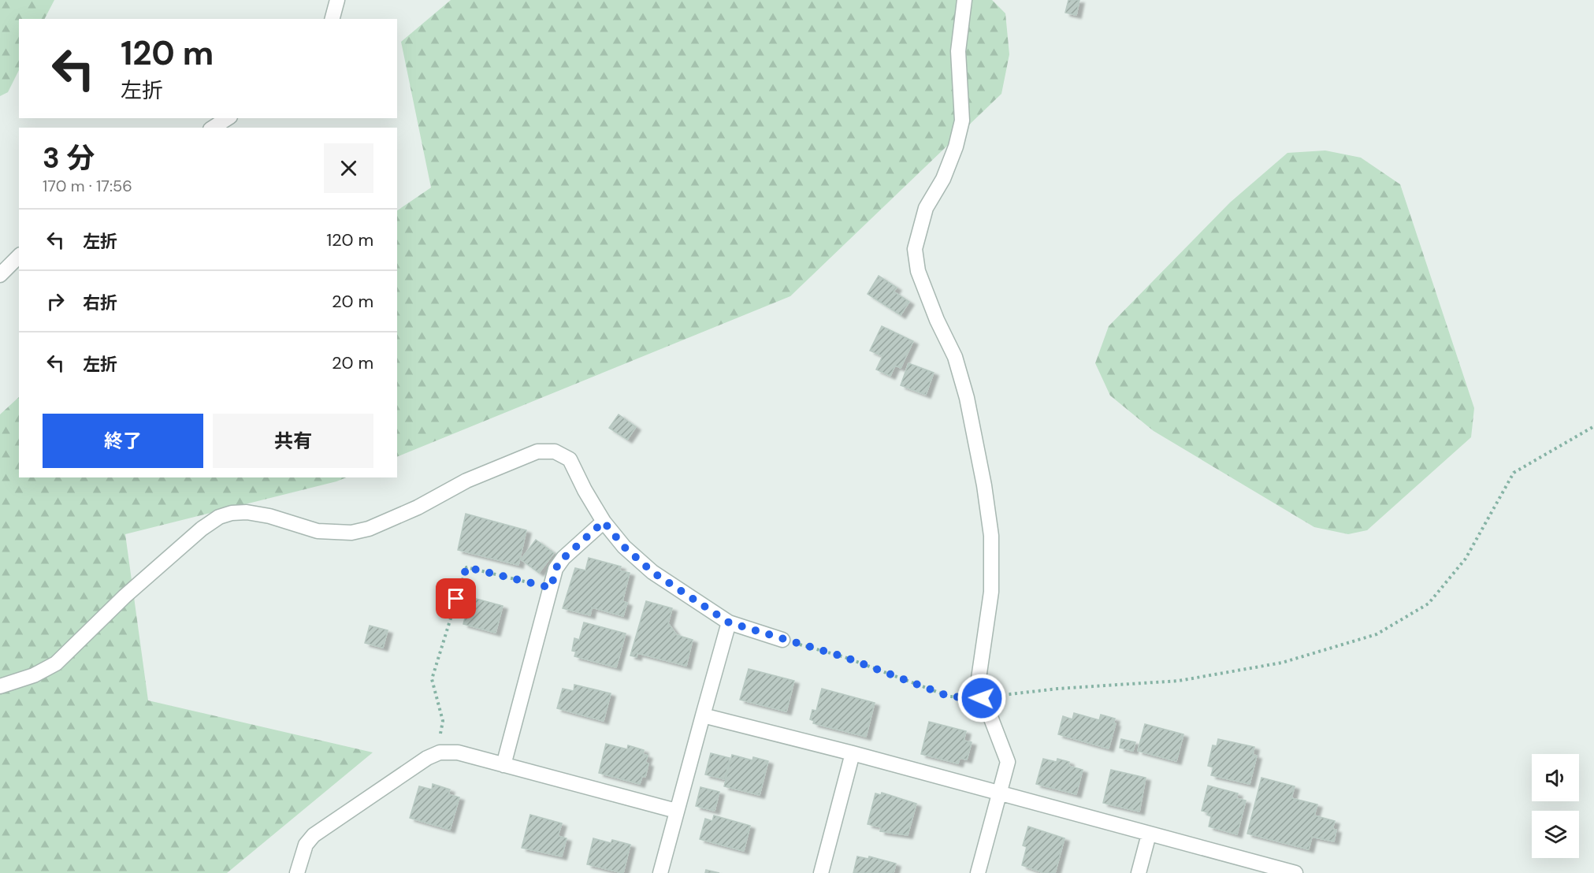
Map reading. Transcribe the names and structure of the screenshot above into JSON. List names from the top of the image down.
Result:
{
  "page": {
    "turn": ["120 m", "左折"],
    "heading": ["3 分", "170 m · 17:56"],
    "list": [
      {
        "name": "左折",
        "value": "120 m"
      },
      {
        "name": "右折",
        "value": "20 m"
      },
      {
        "name": "左折",
        "value": "20 m"
      }
    ],
    "buttons": ["終了", "共有"]
  }
}
